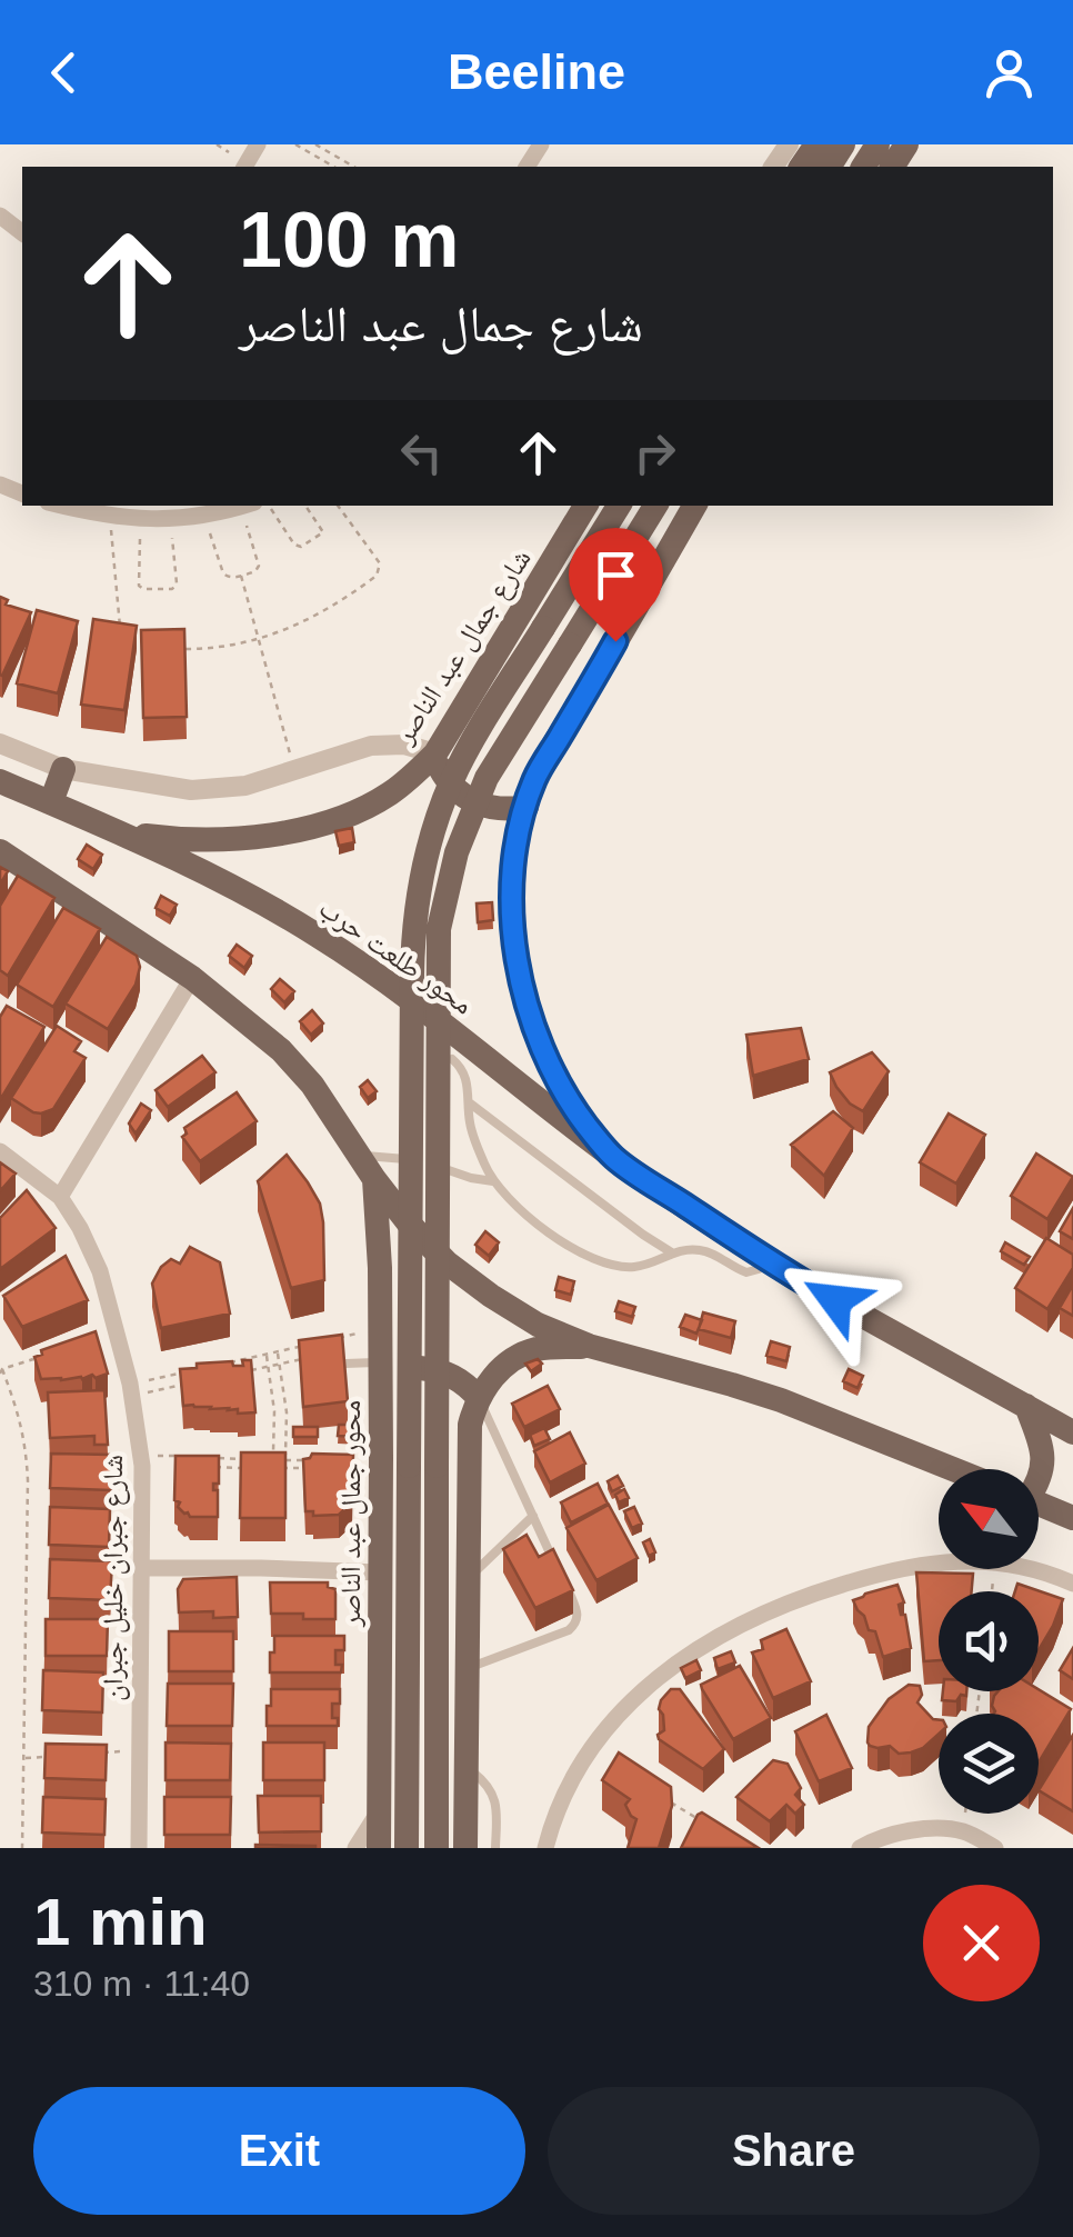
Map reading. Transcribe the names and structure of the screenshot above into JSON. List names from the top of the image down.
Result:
{
  "streets": {
    "main road": ["شارع جمال عبد الناصر", "محور طلعت حرب", "محور جمال عبد الناصر"],
    "street": ["شارع جبران خليل جبران"]
  },
  "crossings": [
    ["شارع جمال عبد الناصر", "محور طلعت حرب"]
  ],
  "north": "top left",
  "page": {
    "header": "Beeline",
    "turn": ["100 m", "شارع جمال عبد الناصر"],
    "heading": ["1 min", "310 m · 11:40"],
    "buttons": ["Exit", "Share"]
  }
}
